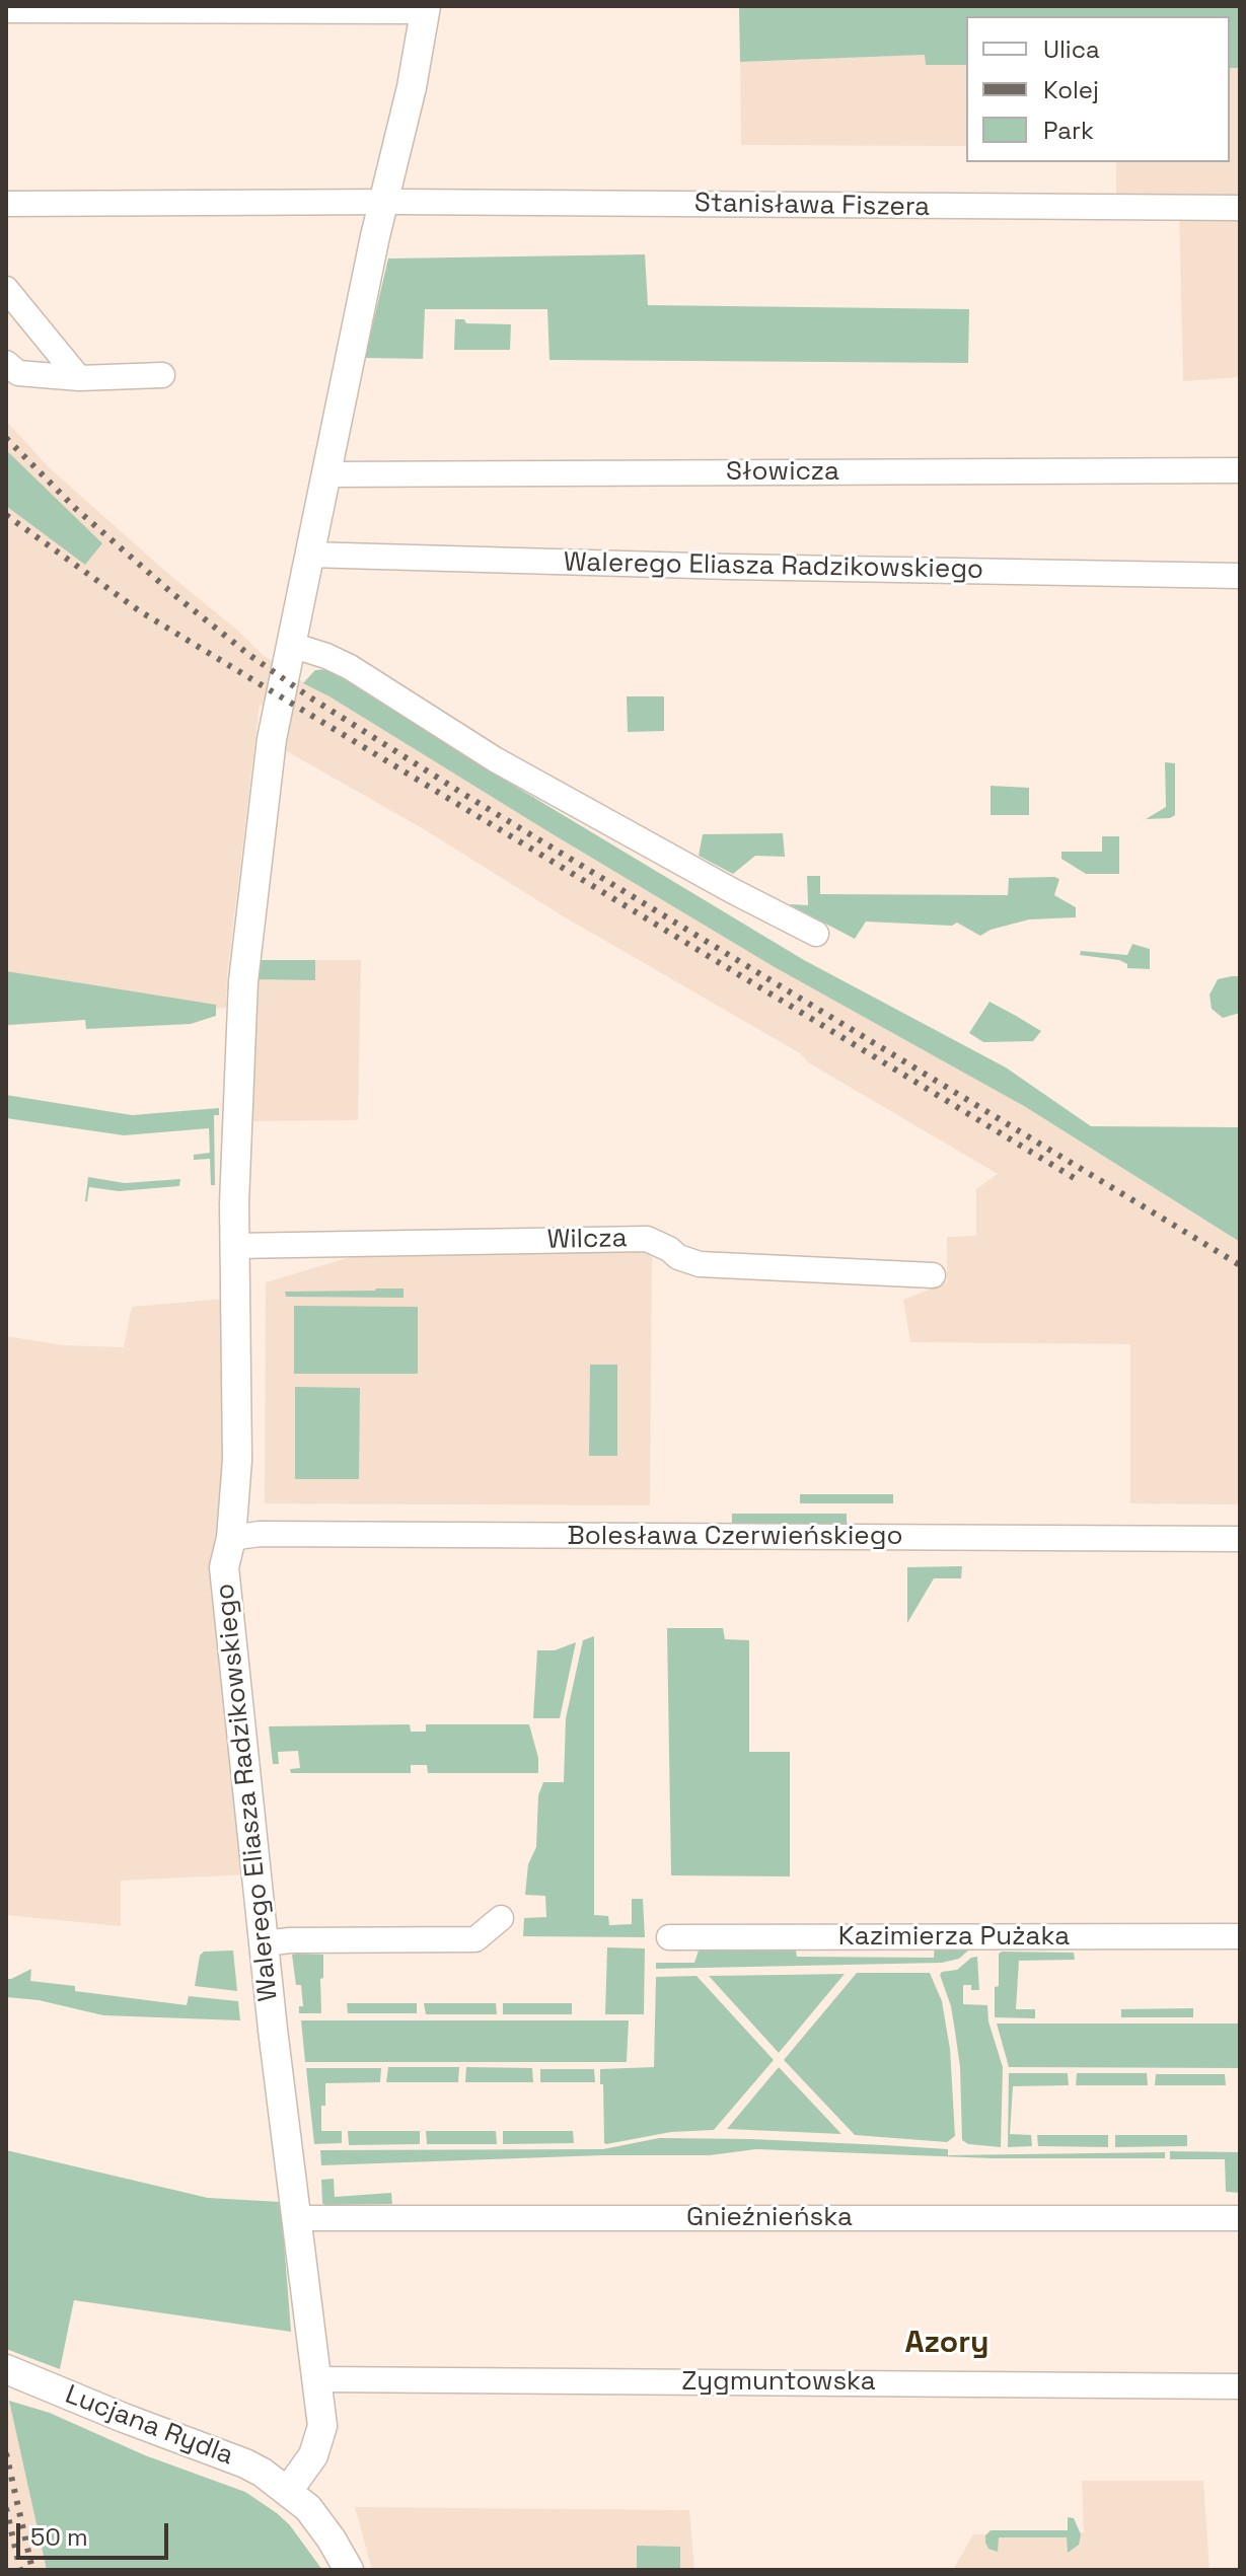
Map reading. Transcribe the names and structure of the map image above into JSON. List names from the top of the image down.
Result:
{
  "streets": {
    "street": [
      "Stanisława Fiszera",
      "Słowicza",
      "Walerego Eliasza Radzikowskiego",
      "Wilcza",
      "Bolesława Czerwieńskiego",
      "Kazimierza Pużaka",
      "Gnieźnieńska",
      "Zygmuntowska",
      "Lucjana Rydla"
    ]
  },
  "crossings": [
    ["Stanisława Fiszera", "Walerego Eliasza Radzikowskiego"],
    ["Słowicza", "Walerego Eliasza Radzikowskiego"],
    ["Walerego Eliasza Radzikowskiego", "Wilcza"],
    ["Walerego Eliasza Radzikowskiego", "Bolesława Czerwieńskiego"],
    ["Walerego Eliasza Radzikowskiego", "Gnieźnieńska"],
    ["Walerego Eliasza Radzikowskiego", "Zygmuntowska"],
    ["Walerego Eliasza Radzikowskiego", "Lucjana Rydla"]
  ],
  "districts": ["Azory"],
  "legend": ["Ulica", "Kolej", "Park"],
  "scale_bar": "50 m"
}
